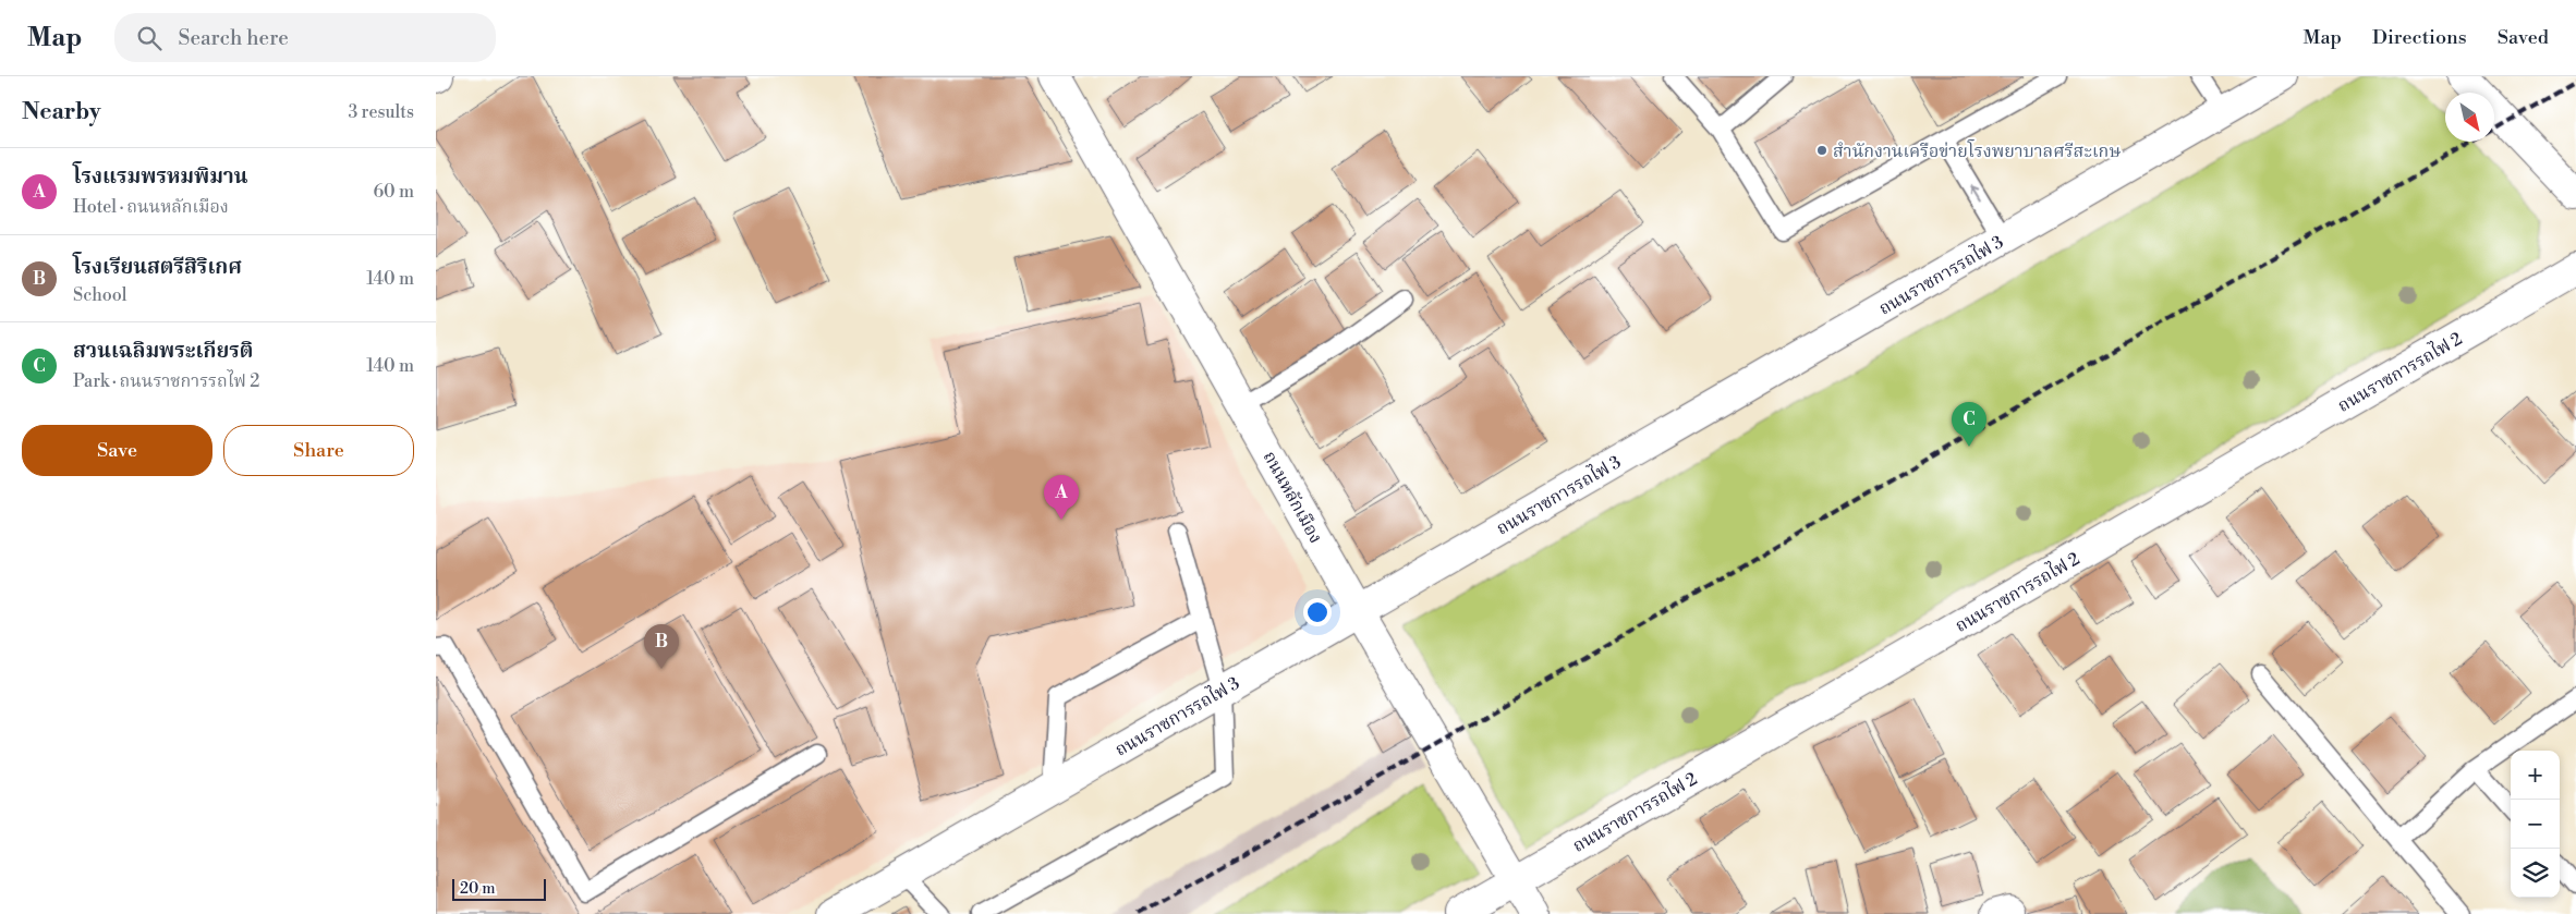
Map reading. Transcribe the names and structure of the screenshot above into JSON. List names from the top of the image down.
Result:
{
  "streets": {
    "street": ["ถนนราชการรถไฟ 3", "ถนนราชการรถไฟ 2", "ถนนหลักเมือง"]
  },
  "crossings": [
    ["ถนนราชการรถไฟ 3", "ถนนหลักเมือง"],
    ["ถนนราชการรถไฟ 2", "ถนนหลักเมือง"]
  ],
  "places": ["สำนักงานเครือข่ายโรงพยาบาลศรีสะเกษ"],
  "scale_bar": "20 m",
  "north": "bottom right",
  "page": {
    "header": "Map",
    "search": "Search here",
    "nav": ["Map", "Directions", "Saved"],
    "heading": ["Nearby", "3 results"],
    "list": [
      {
        "mark": "A",
        "name": "โรงแรมพรหมพิมาน",
        "note": "Hotel · ถนนหลักเมือง",
        "value": "60 m"
      },
      {
        "mark": "B",
        "name": "โรงเรียนสตรีสิริเกศ",
        "note": "School",
        "value": "140 m"
      },
      {
        "mark": "C",
        "name": "สวนเฉลิมพระเกียรติ",
        "note": "Park · ถนนราชการรถไฟ 2",
        "value": "140 m"
      }
    ],
    "pins": ["C", "A", "B"],
    "buttons": ["Save", "Share"],
    "map_buttons": ["+", "−"],
    "scale": "20 m"
  }
}
